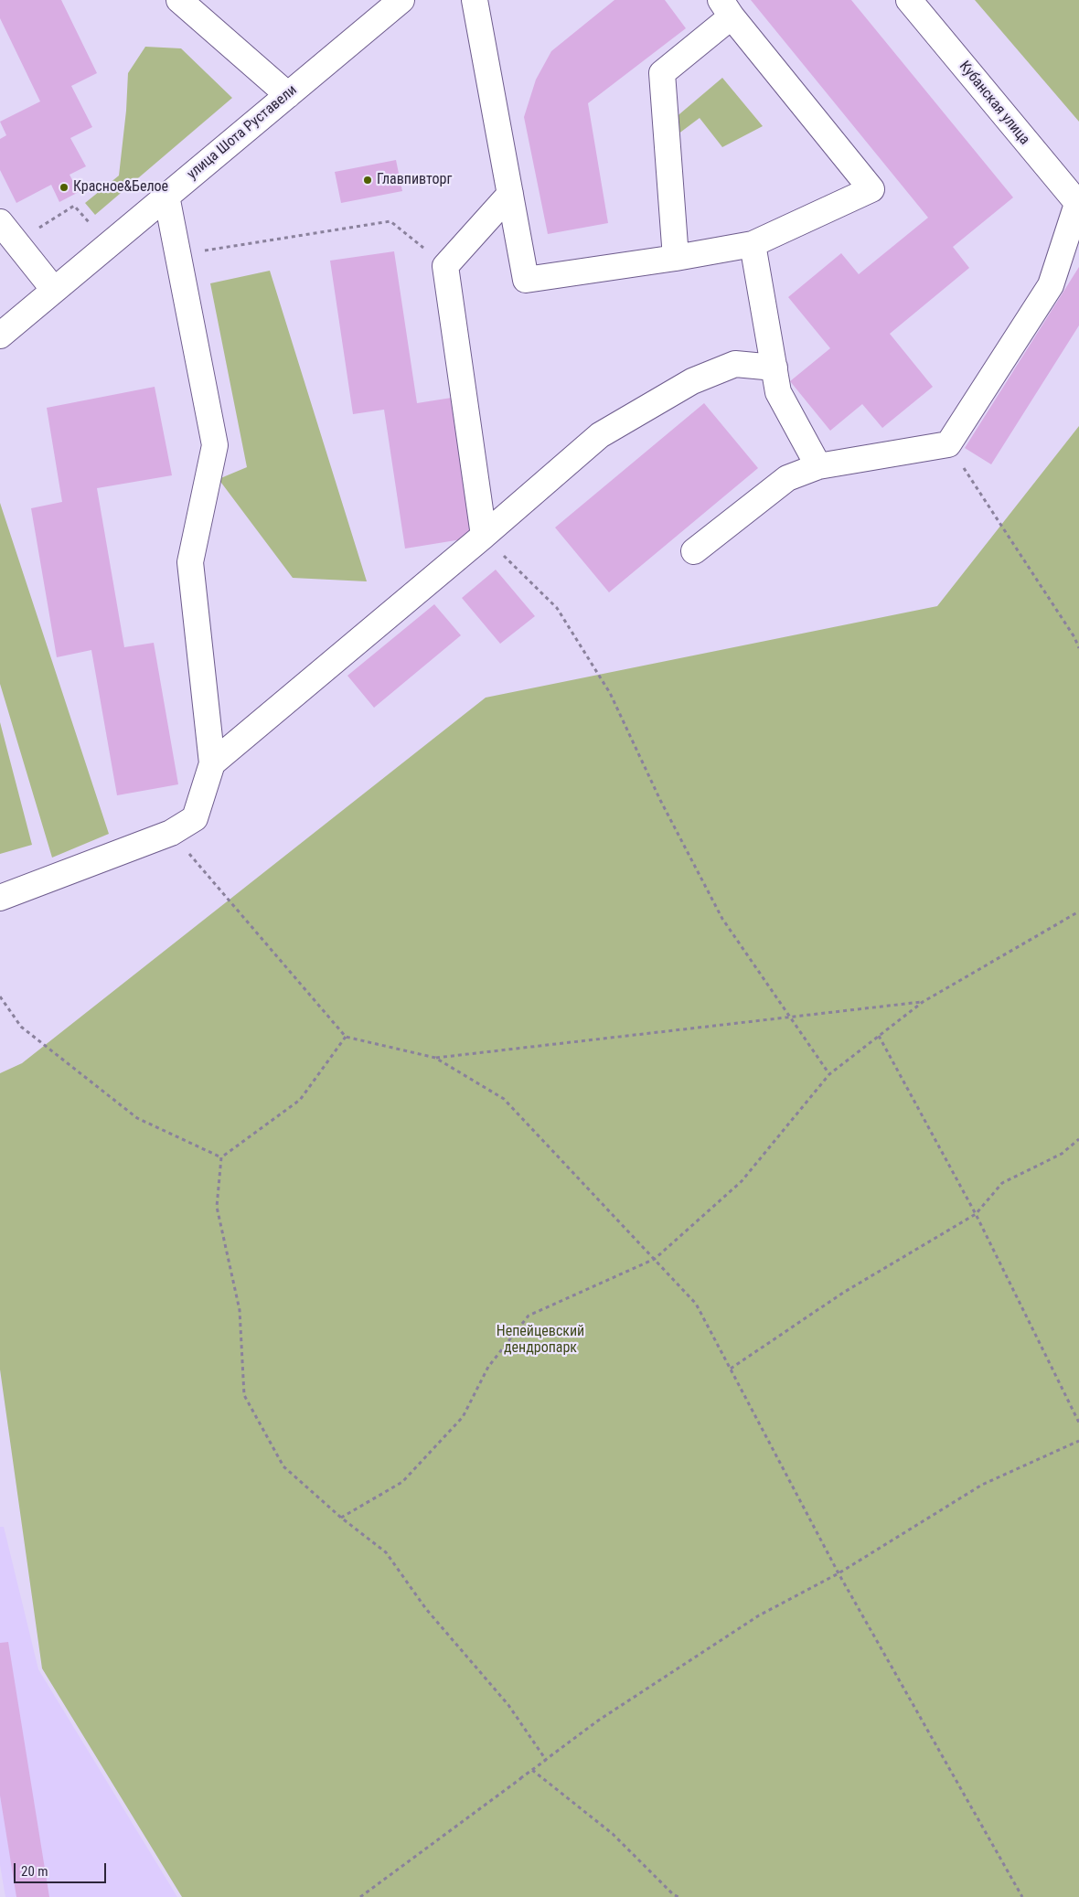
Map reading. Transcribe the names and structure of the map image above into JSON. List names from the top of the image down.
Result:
{
  "streets": {
    "street": ["Кубанская улица", "улица Шота Руставели"]
  },
  "parks": ["Непейцевский дендропарк"],
  "places": ["Главпивторг", "Красное&Белое"],
  "scale_bar": "20 m"
}
